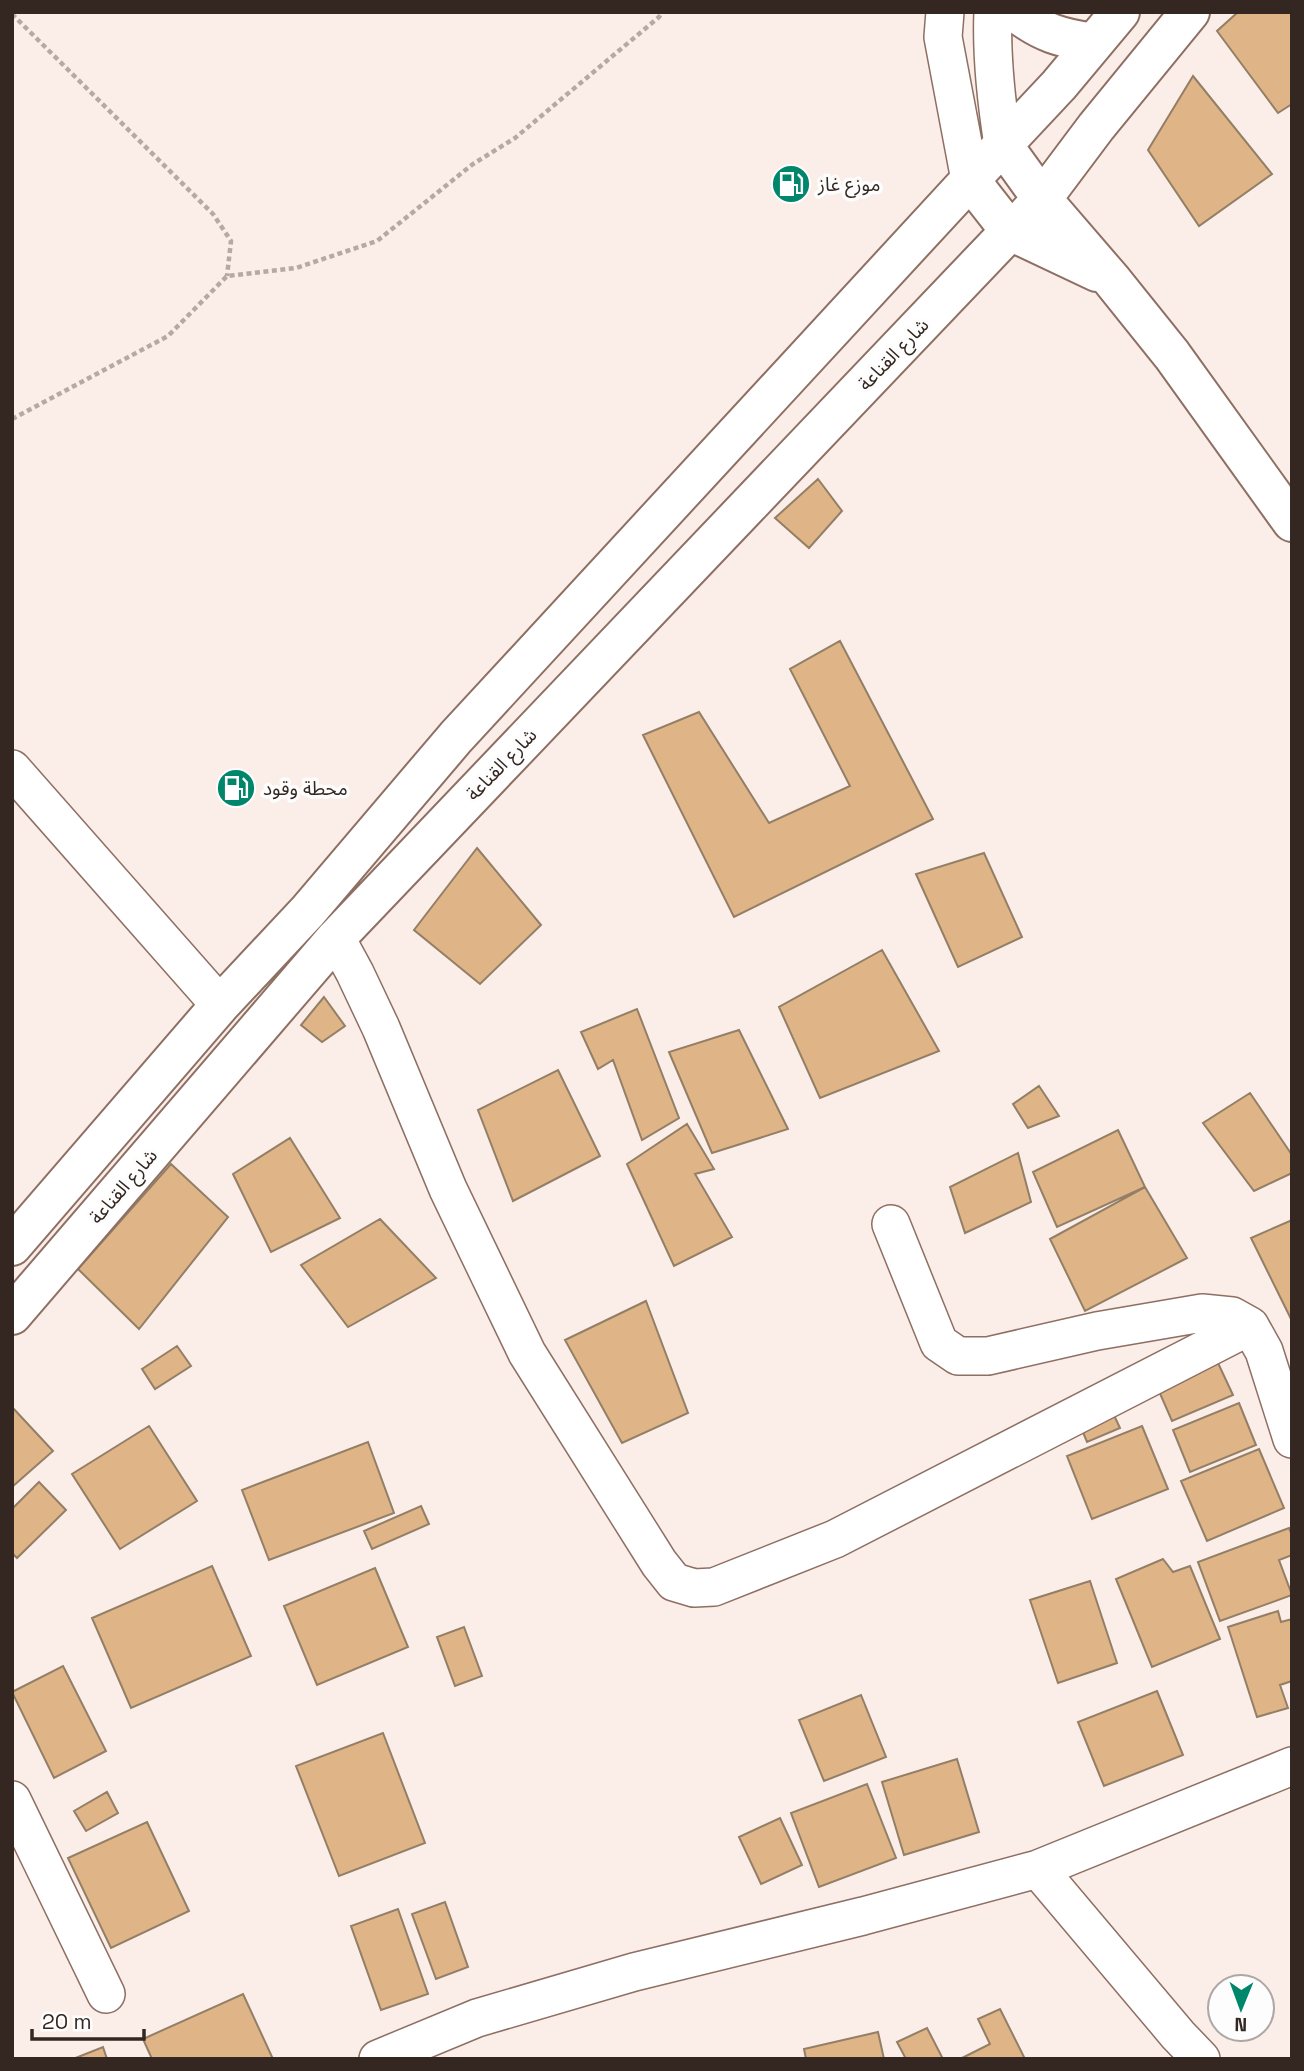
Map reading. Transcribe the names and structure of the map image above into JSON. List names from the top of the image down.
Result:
{
  "streets": {
    "street": ["شارع القناعة"]
  },
  "places": {
    "fuel station": ["موزع غاز", "محطة وقود"]
  },
  "scale_bar": "20 m",
  "north": "bottom"
}
